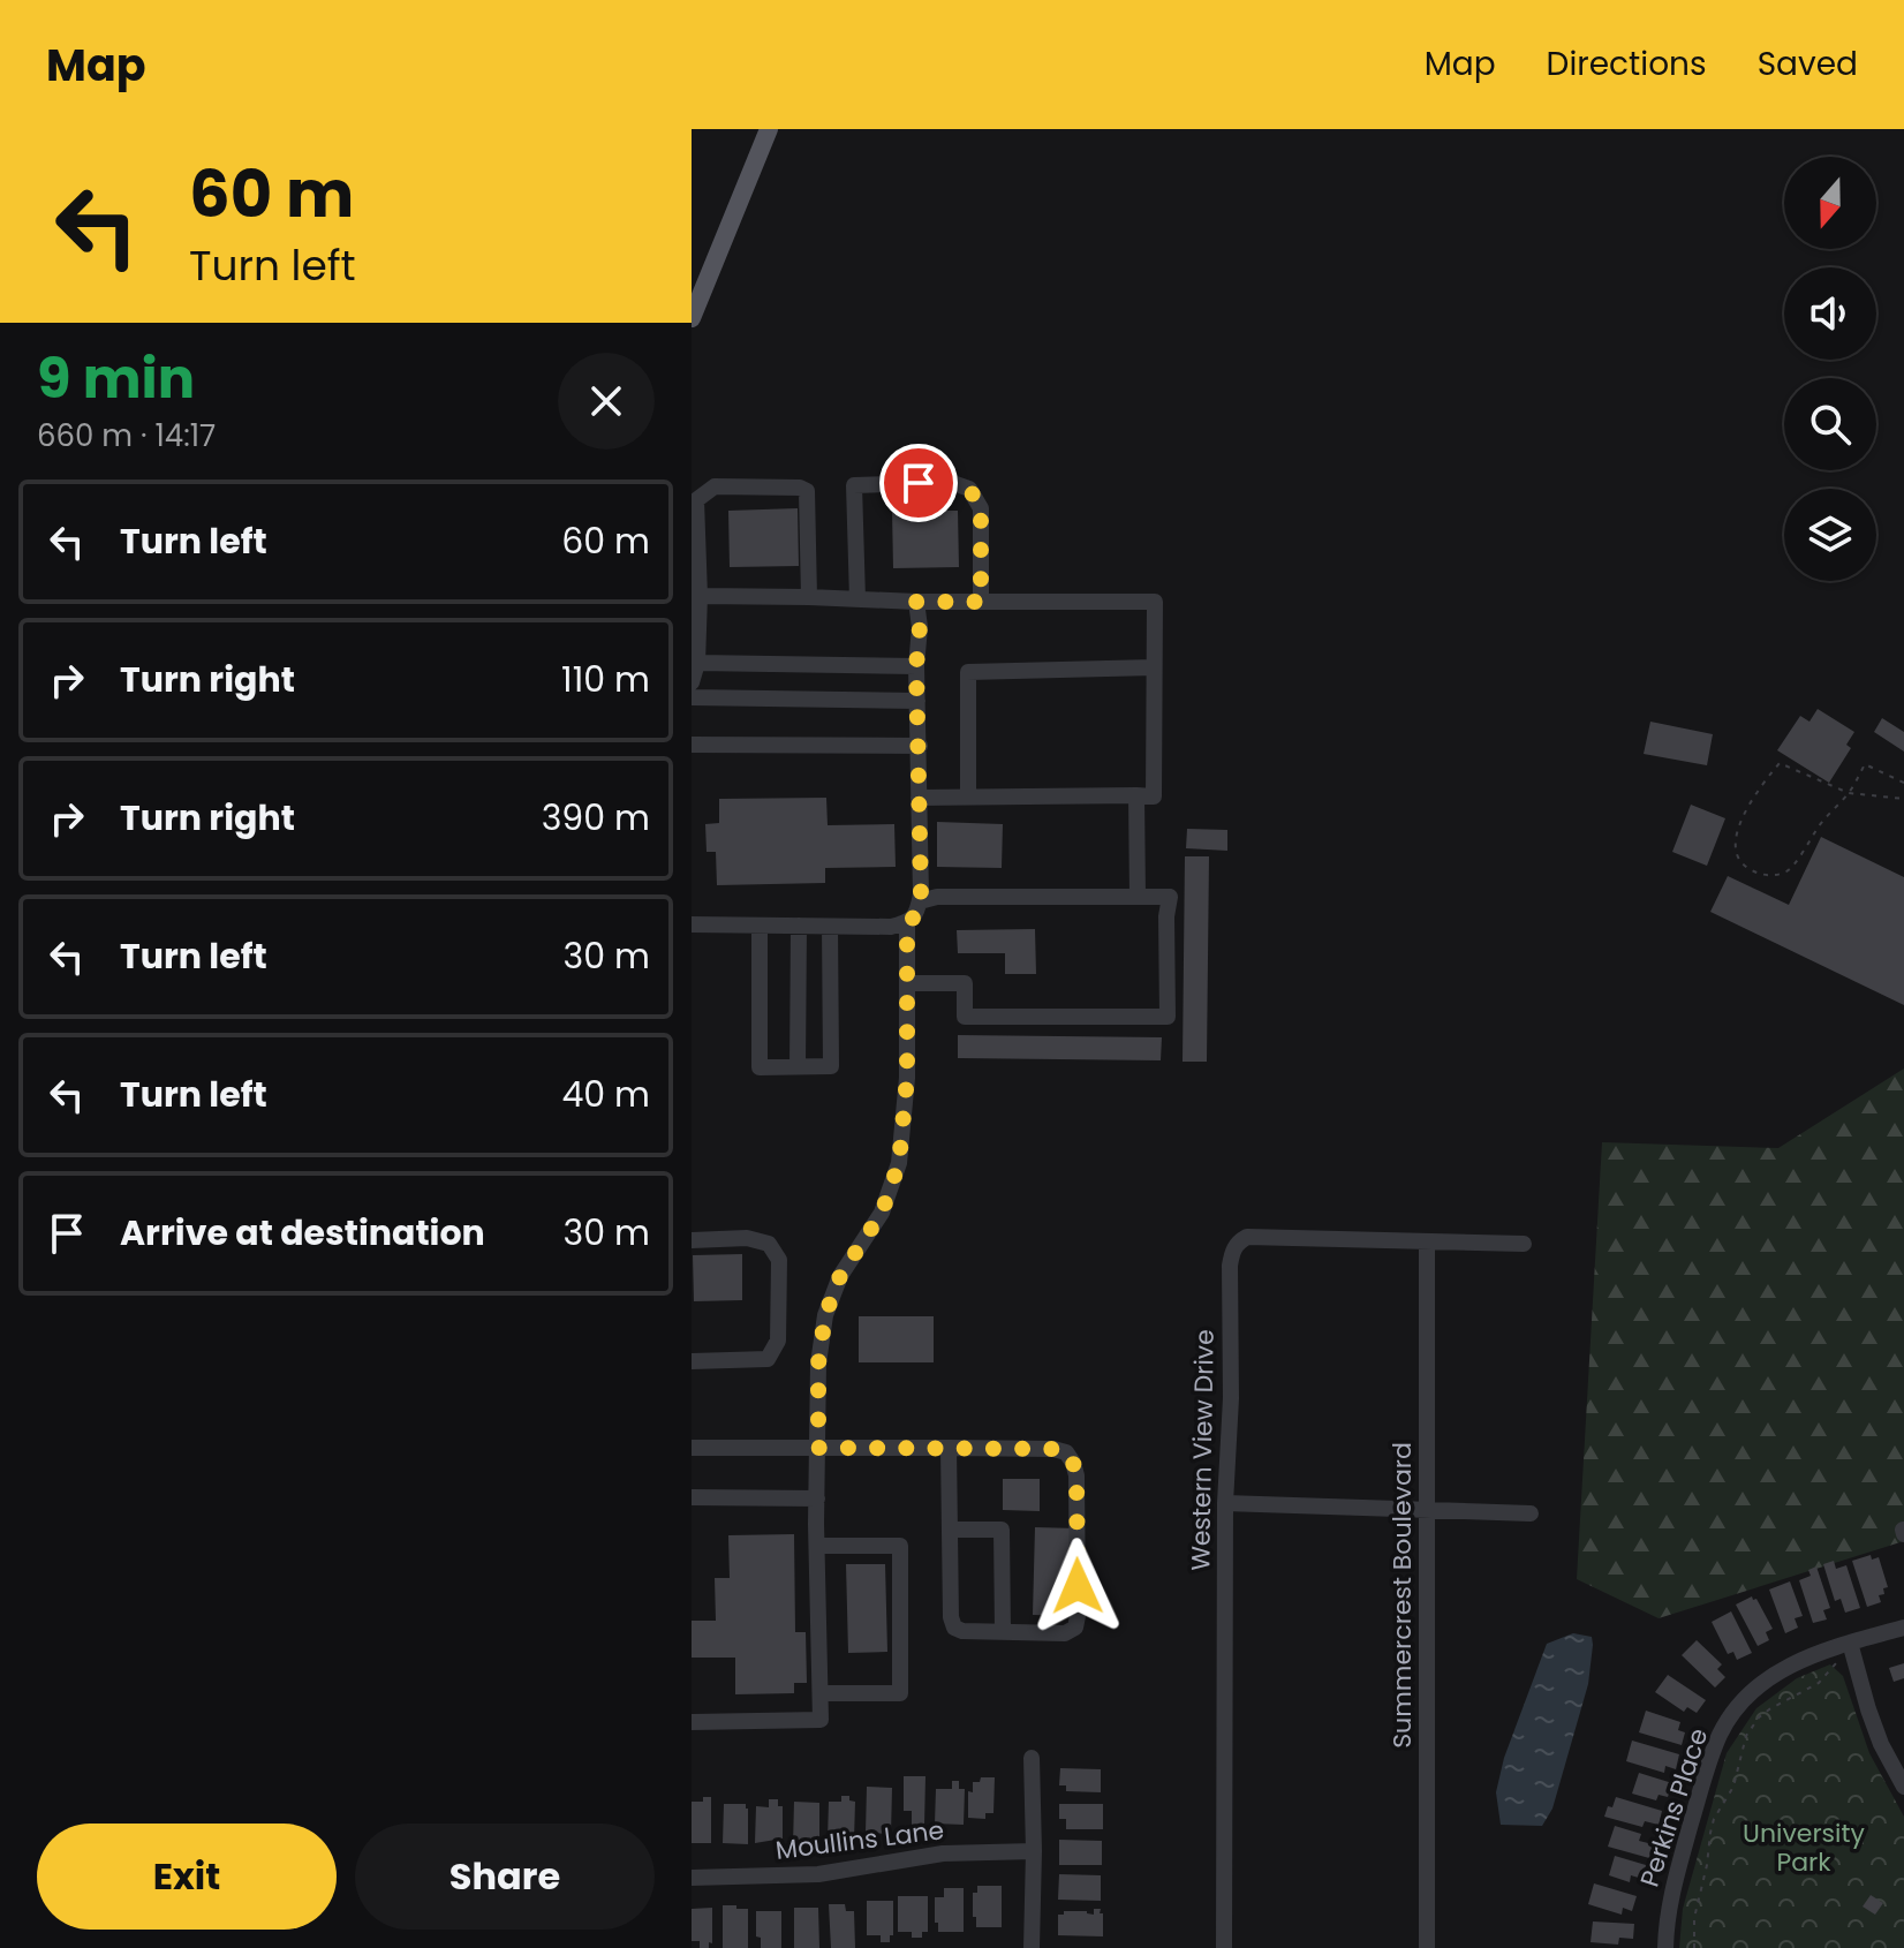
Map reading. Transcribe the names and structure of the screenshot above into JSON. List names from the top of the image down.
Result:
{
  "streets": {
    "street": [
      "Western View Drive",
      "Summercrest Boulevard",
      "Perkins Place",
      "Moullins Lane"
    ]
  },
  "crossings": [
    ["Western View Drive", "Summercrest Boulevard"]
  ],
  "parks": ["University Park"],
  "north": "bottom",
  "page": {
    "header": "Map",
    "nav": ["Map", "Directions", "Saved"],
    "turn": ["60 m", "Turn left"],
    "heading": ["9 min", "660 m · 14:17"],
    "list": [
      {
        "name": "Turn left",
        "value": "60 m"
      },
      {
        "name": "Turn right",
        "value": "110 m"
      },
      {
        "name": "Turn right",
        "value": "390 m"
      },
      {
        "name": "Turn left",
        "value": "30 m"
      },
      {
        "name": "Turn left",
        "value": "40 m"
      },
      {
        "name": "Arrive at destination",
        "value": "30 m"
      }
    ],
    "buttons": ["Exit", "Share"]
  }
}
